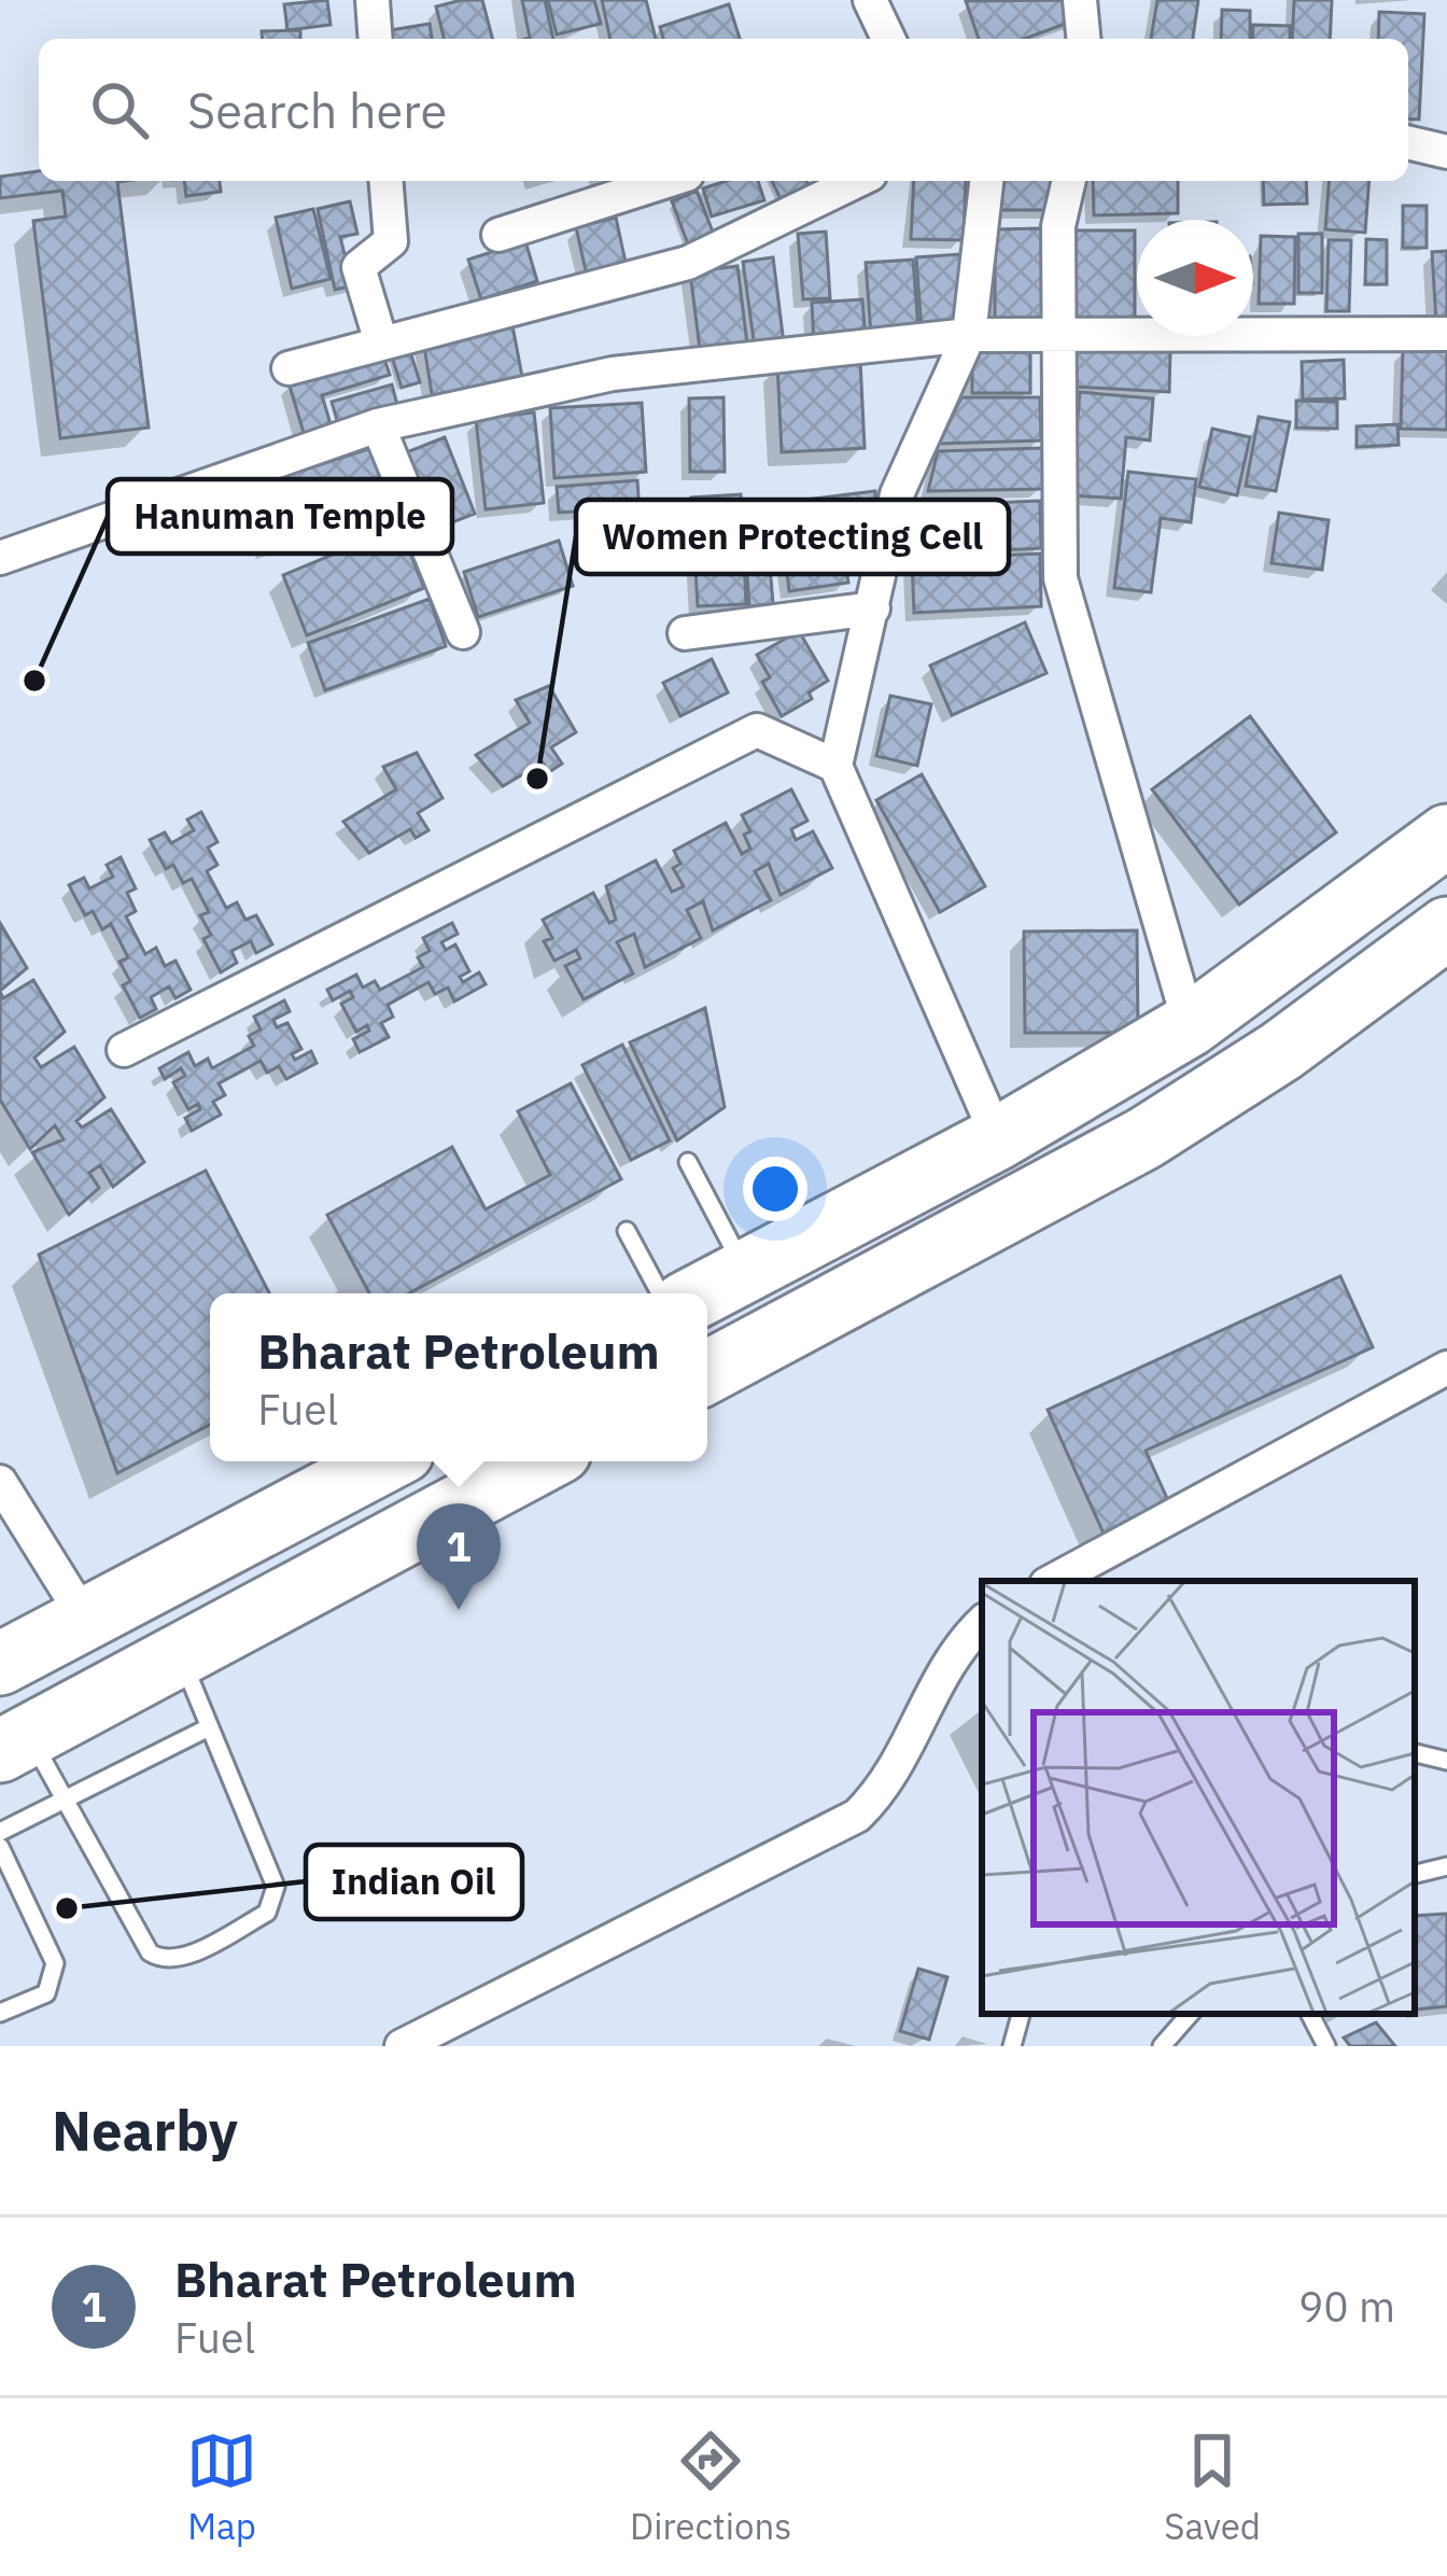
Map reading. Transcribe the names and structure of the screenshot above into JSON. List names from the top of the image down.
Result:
{
  "places": ["Hanuman Temple", "Women Protecting Cell", "Indian Oil"],
  "north": "right",
  "page": {
    "search": "Search here",
    "popup": ["Bharat Petroleum", "Fuel"],
    "pins": "1",
    "heading": "Nearby",
    "list": [
      {
        "mark": "1",
        "name": "Bharat Petroleum",
        "note": "Fuel",
        "value": "90 m"
      }
    ],
    "nav": ["Map", "Directions", "Saved"]
  }
}
